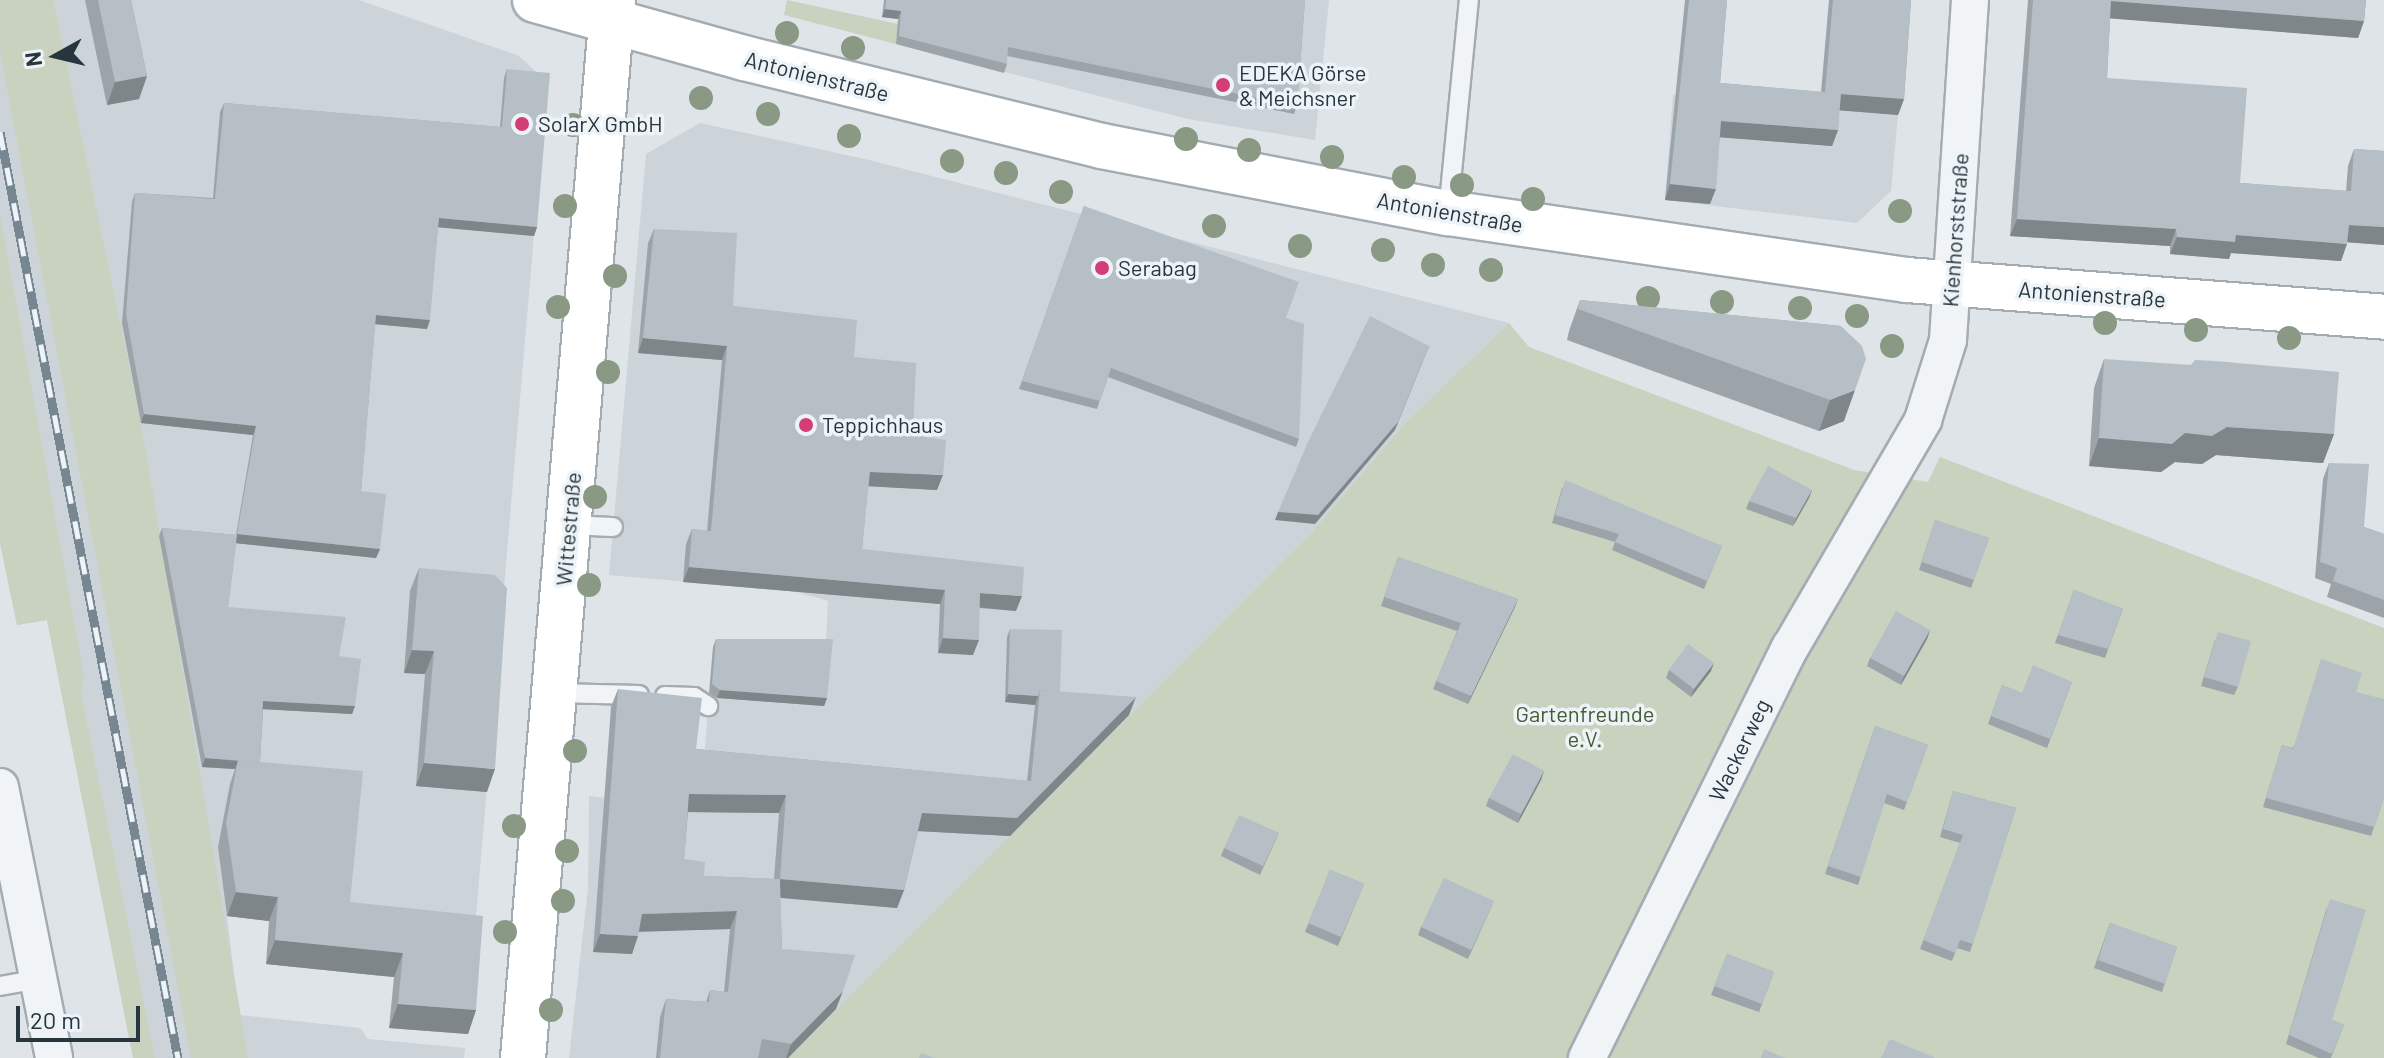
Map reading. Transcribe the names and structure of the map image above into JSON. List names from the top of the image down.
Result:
{
  "streets": {
    "main road": ["Antonienstraße", "Wittestraße"],
    "street": ["Kienhorststraße", "Wackerweg"]
  },
  "crossings": [
    ["Antonienstraße", "Kienhorststraße"],
    ["Antonienstraße", "Wittestraße"],
    ["Kienhorststraße", "Wackerweg"]
  ],
  "parks": ["Gartenfreunde e.V."],
  "places": [
    "EDEKA Görse & Meichsner",
    "SolarX GmbH",
    "Serabag",
    "Teppichhaus"
  ],
  "scale_bar": "20 m",
  "north": "left"
}
